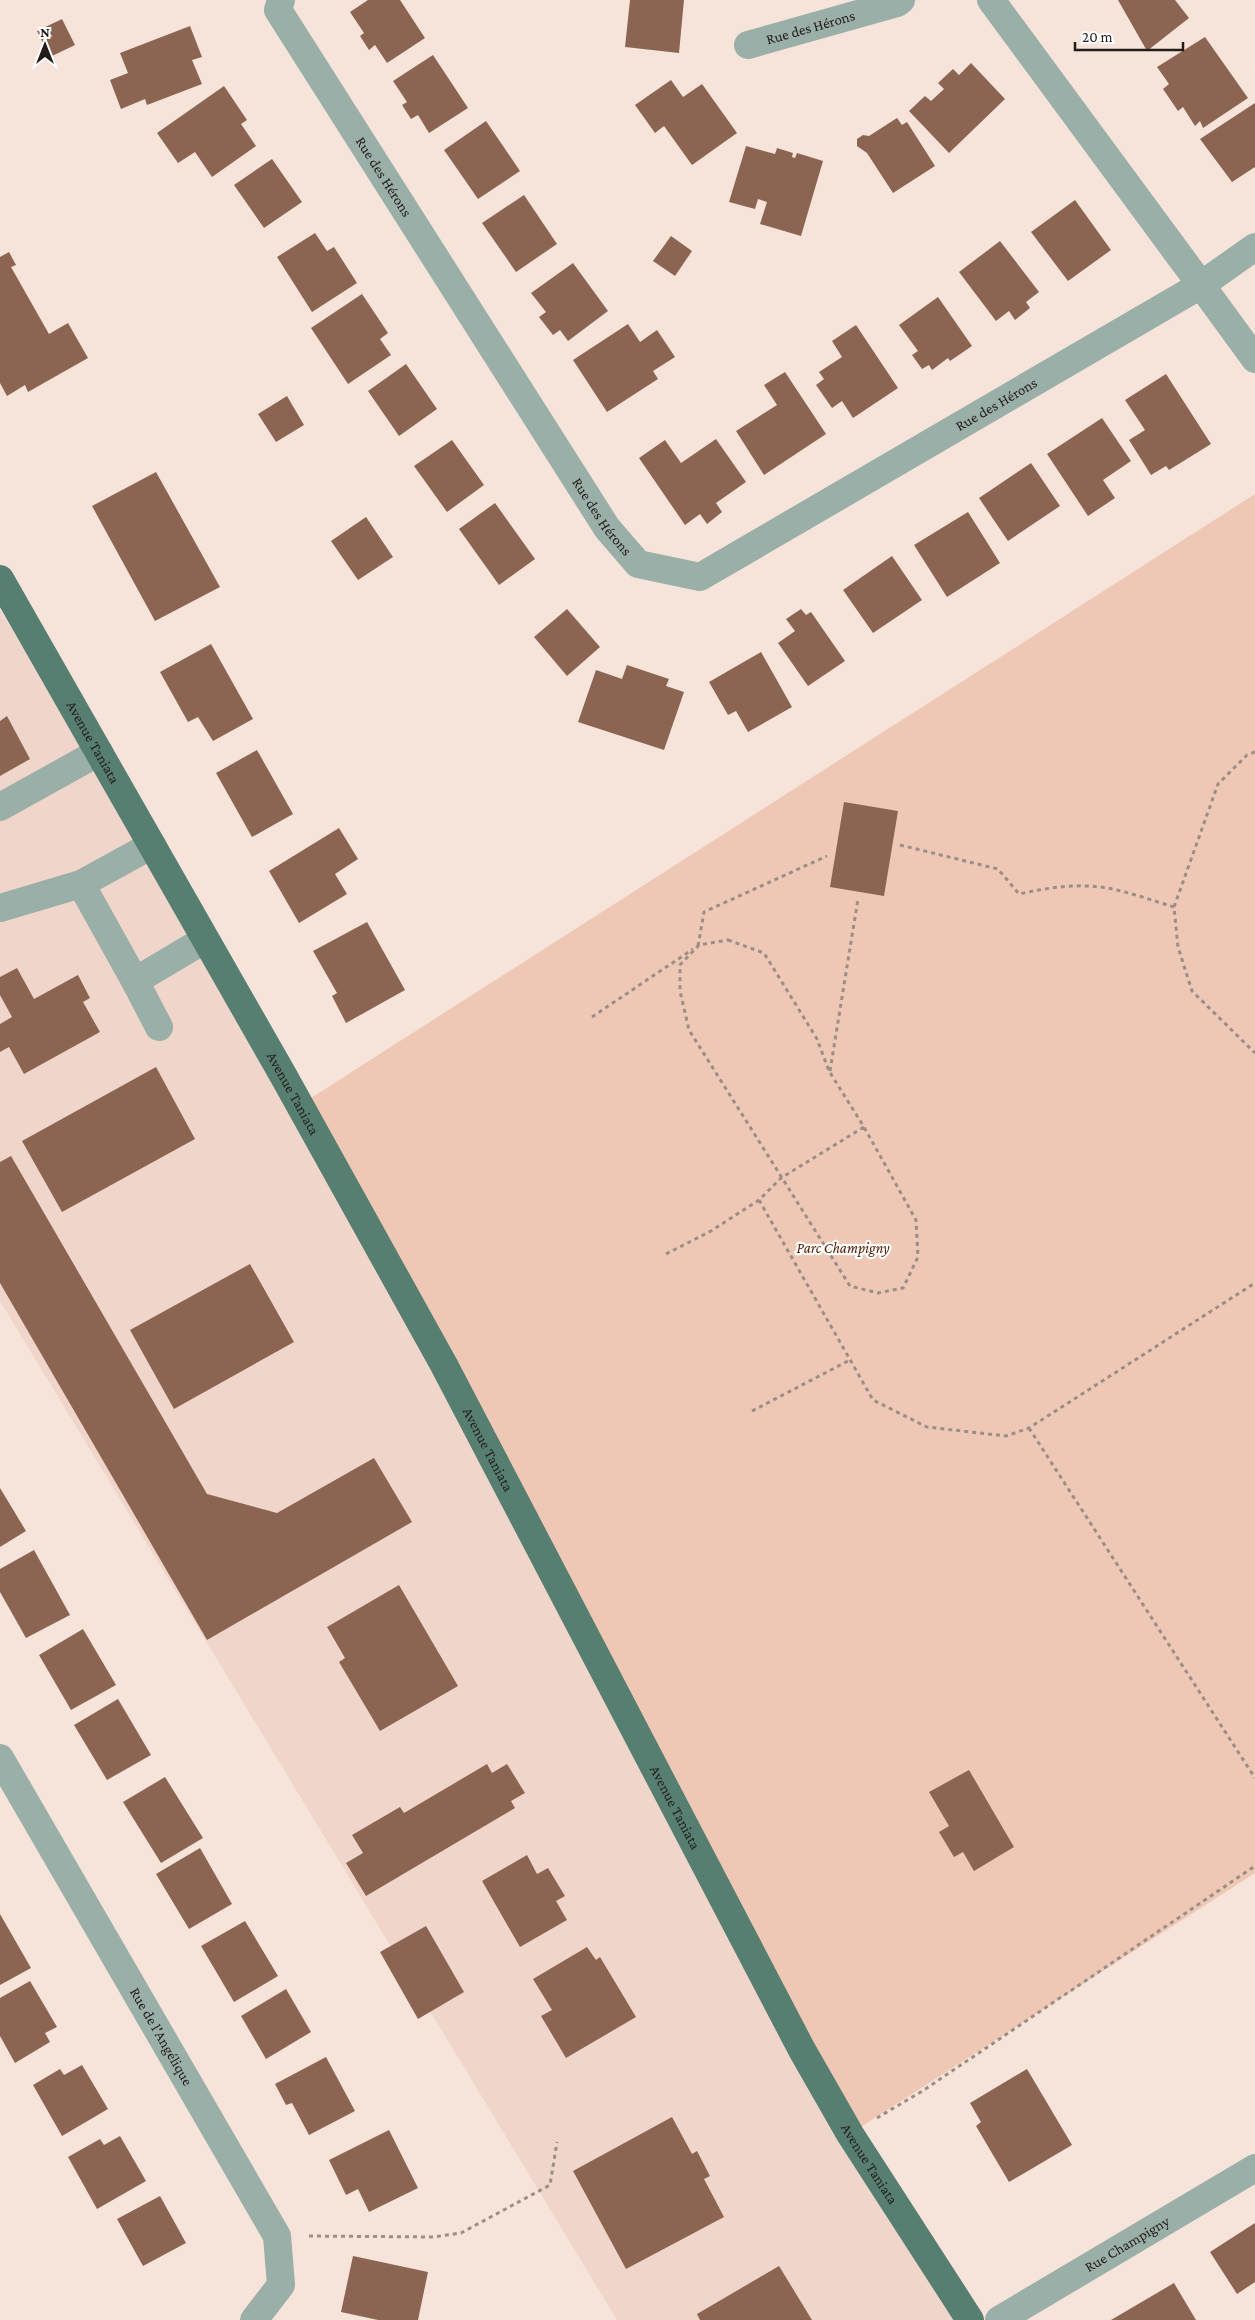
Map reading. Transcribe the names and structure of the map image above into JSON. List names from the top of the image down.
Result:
{
  "streets": {
    "main road": ["Avenue Taniata"],
    "street": ["Rue des Hérons", "Rue de l'Angélique", "Rue Champigny"]
  },
  "parks": ["Parc Champigny"],
  "scale_bar": "20 m",
  "north": "top"
}
